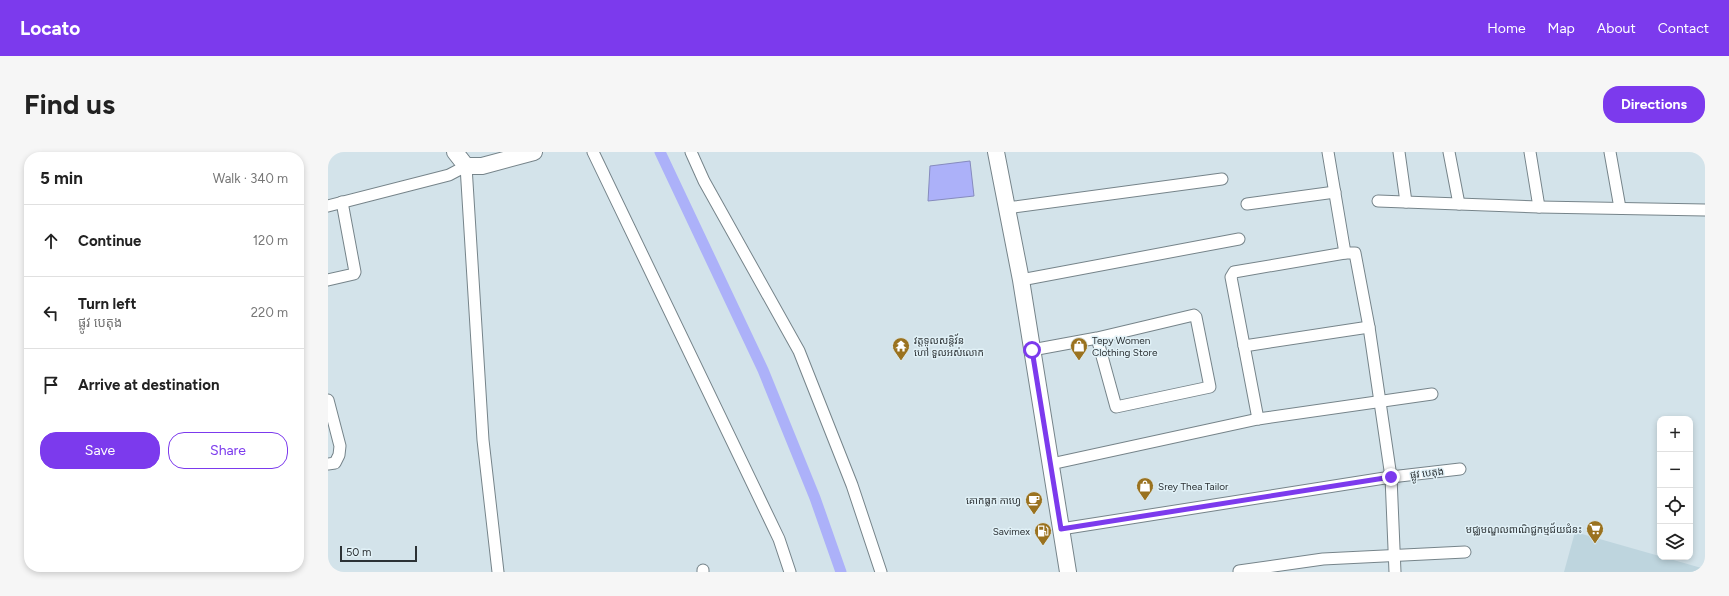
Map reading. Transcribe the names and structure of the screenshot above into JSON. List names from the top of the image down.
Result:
{
  "streets": {
    "street": ["ផ្លូវ បេតុង"]
  },
  "places": {
    "temple": ["វត្តទូលសន្តិវ័ន ហៅ ទួលអស់លោក"],
    "shop": ["Tepy Women Clothing Store", "Srey Thea Tailor"],
    "cafe": ["គោកធ្លក កាហ្វេ"],
    "supermarket": ["មជ្ឈមណ្ឌលពាណិជ្ជកម្មជ័យជំនះ"],
    "fuel station": ["Savimex"]
  },
  "scale_bar": "50 m",
  "page": {
    "header": "Locato",
    "nav": [
      "Home",
      "Map",
      "About",
      "Contact"
    ],
    "buttons": [
      "Directions",
      ["Save", "Share"]
    ],
    "title": "Find us",
    "heading": ["5 min", "Walk · 340 m"],
    "list": [
      ["Continue", "120 m"],
      ["Turn left", "ផ្លូវ បេតុង", "220 m"],
      "Arrive at destination"
    ],
    "map_buttons": ["+", "−"],
    "scale": "50 m"
  }
}
